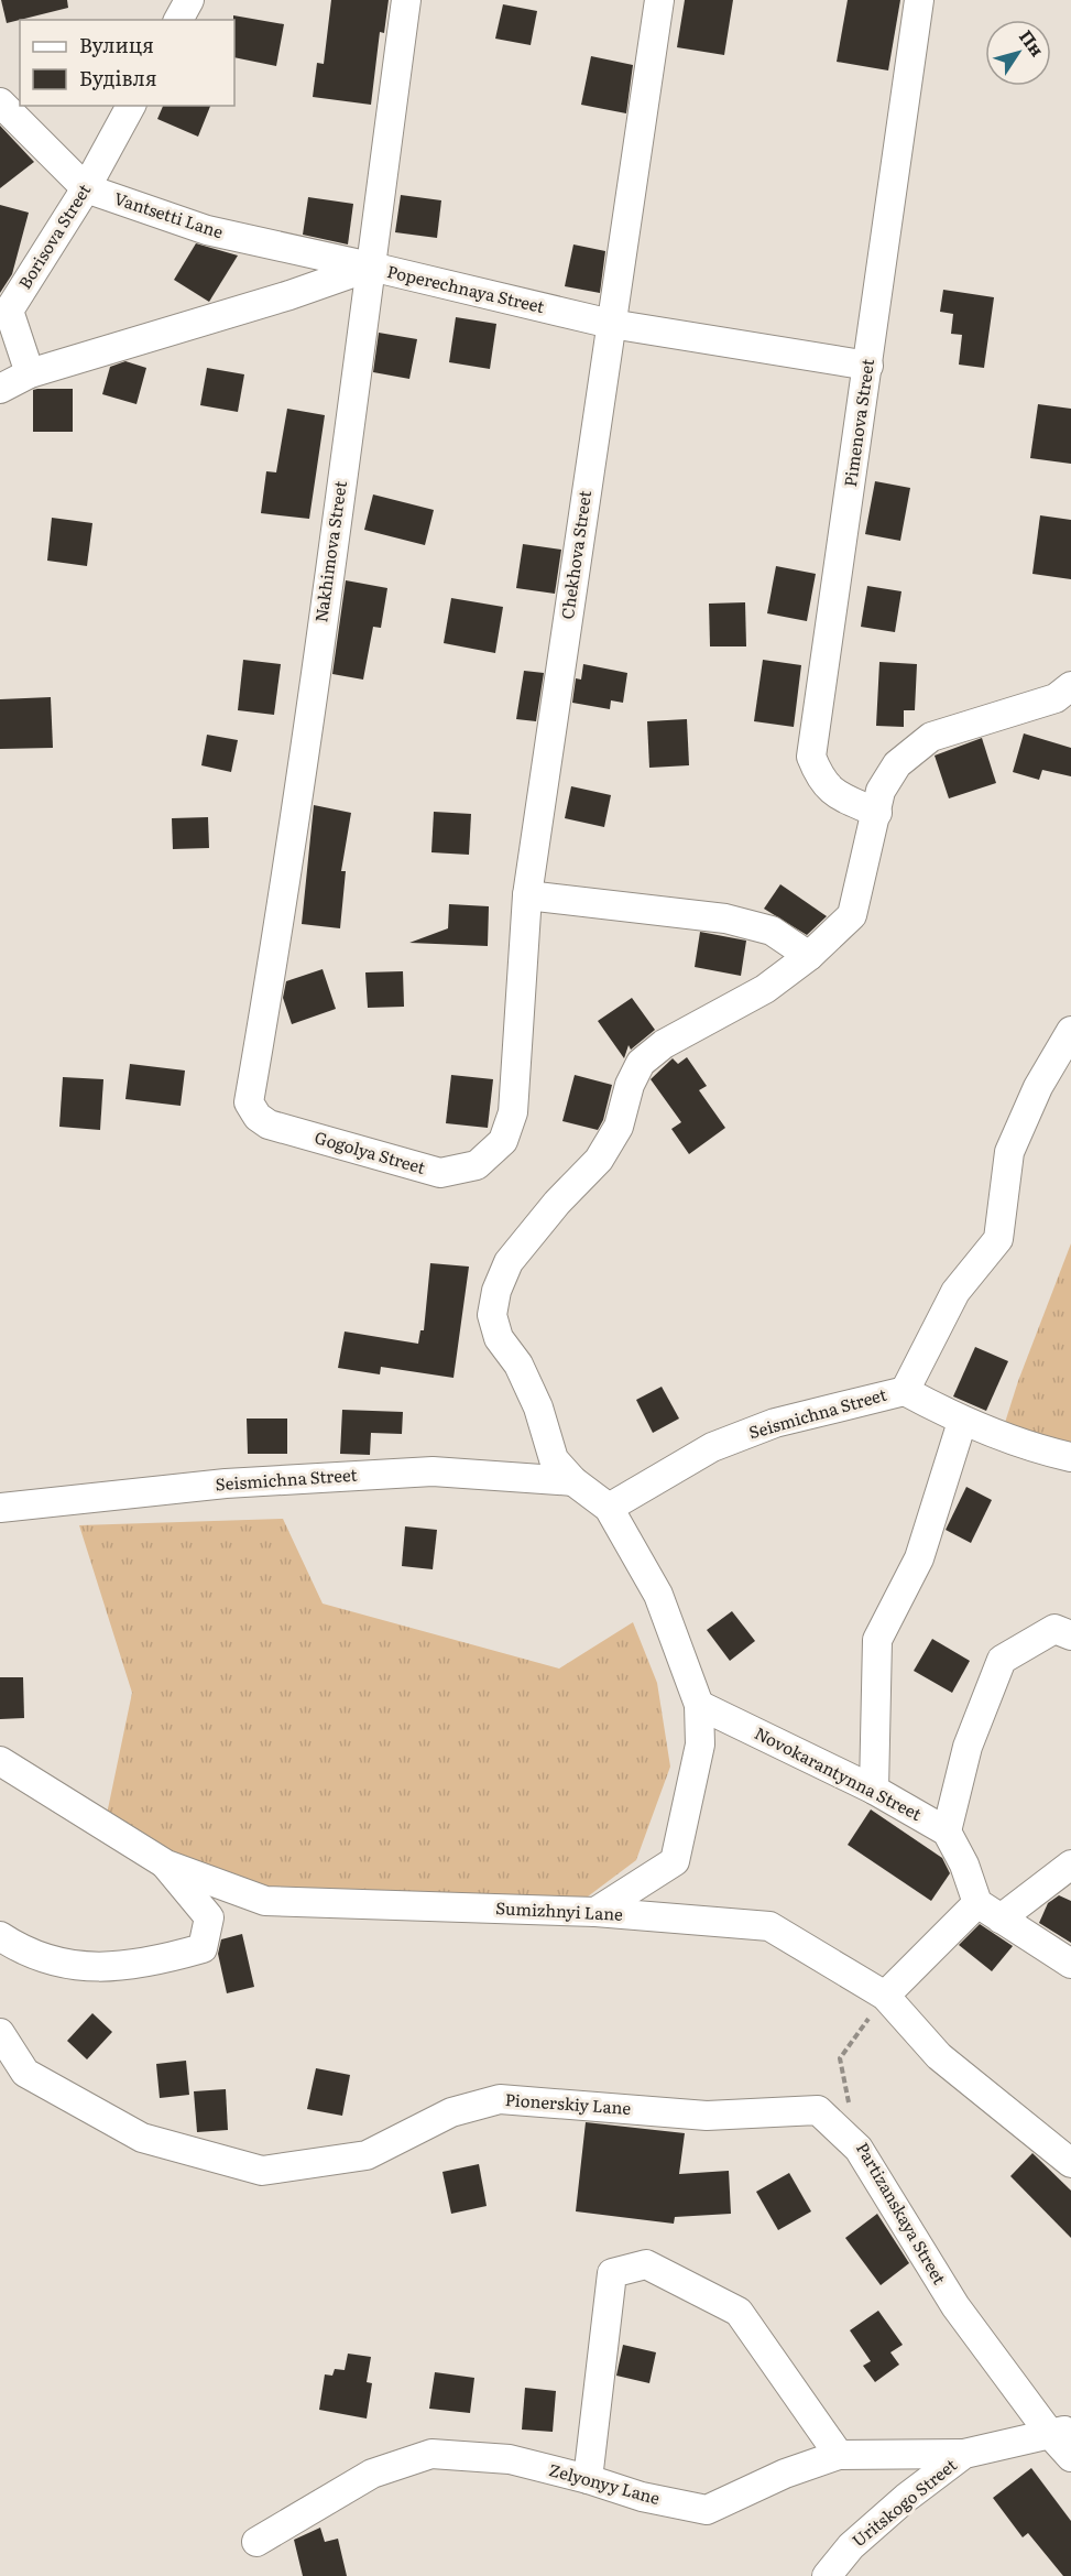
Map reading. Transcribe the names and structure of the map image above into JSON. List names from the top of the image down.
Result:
{
  "streets": {
    "street": [
      "Vantsetti Lane",
      "Borisova Street",
      "Poperechnaya Street",
      "Pimenova Street",
      "Nakhimova Street",
      "Chekhova Street",
      "Gogolya Street",
      "Seismichna Street",
      "Novokarantynna Street",
      "Sumizhnyi Lane",
      "Pionerskiy Lane",
      "Partizanskaya Street",
      "Zelyonyy Lane",
      "Uritskogo Street"
    ]
  },
  "crossings": [
    ["Vantsetti Lane", "Borisova Street"],
    ["Vantsetti Lane", "Poperechnaya Street"],
    ["Vantsetti Lane", "Nakhimova Street"],
    ["Borisova Street", "Poperechnaya Street"],
    ["Poperechnaya Street", "Pimenova Street"],
    ["Poperechnaya Street", "Nakhimova Street"],
    ["Poperechnaya Street", "Chekhova Street"],
    ["Nakhimova Street", "Gogolya Street"],
    ["Chekhova Street", "Gogolya Street"],
    ["Sumizhnyi Lane", "Partizanskaya Street"],
    ["Pionerskiy Lane", "Partizanskaya Street"],
    ["Partizanskaya Street", "Uritskogo Street"],
    ["Zelyonyy Lane", "Uritskogo Street"]
  ],
  "legend": ["Вулиця", "Будівля"],
  "north": "top right"
}
